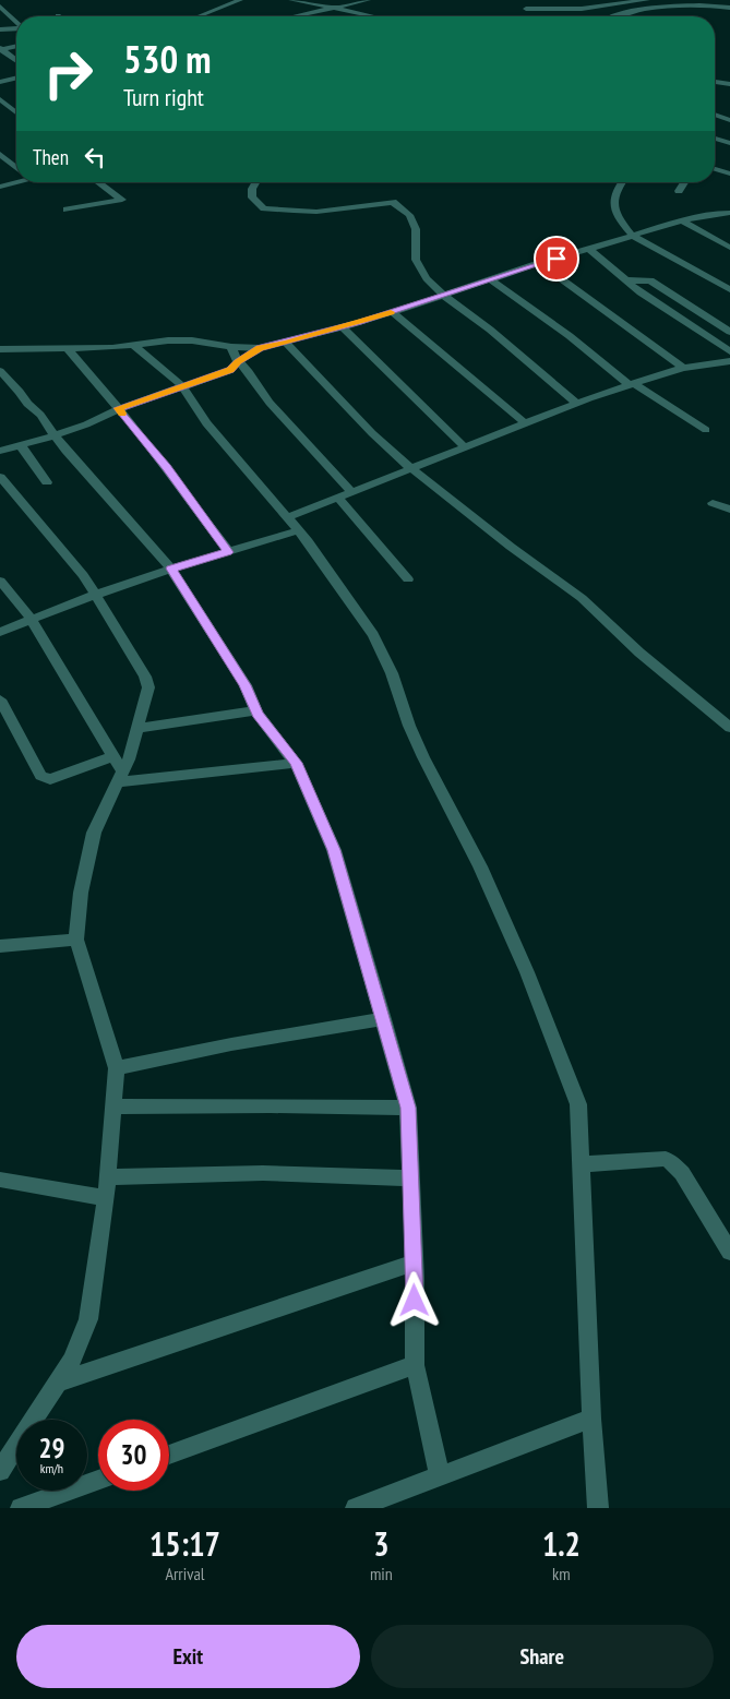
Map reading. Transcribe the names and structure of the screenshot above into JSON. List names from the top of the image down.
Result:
{
  "page": {
    "turn": ["530 m", "Turn right"],
    "then": "Then",
    "speed": "29 km/h",
    "limit": "30",
    "eta": [
      "15:17",
      "Arrival",
      "3",
      "min",
      "1.2",
      "km"
    ],
    "buttons": ["Exit", "Share"]
  }
}
